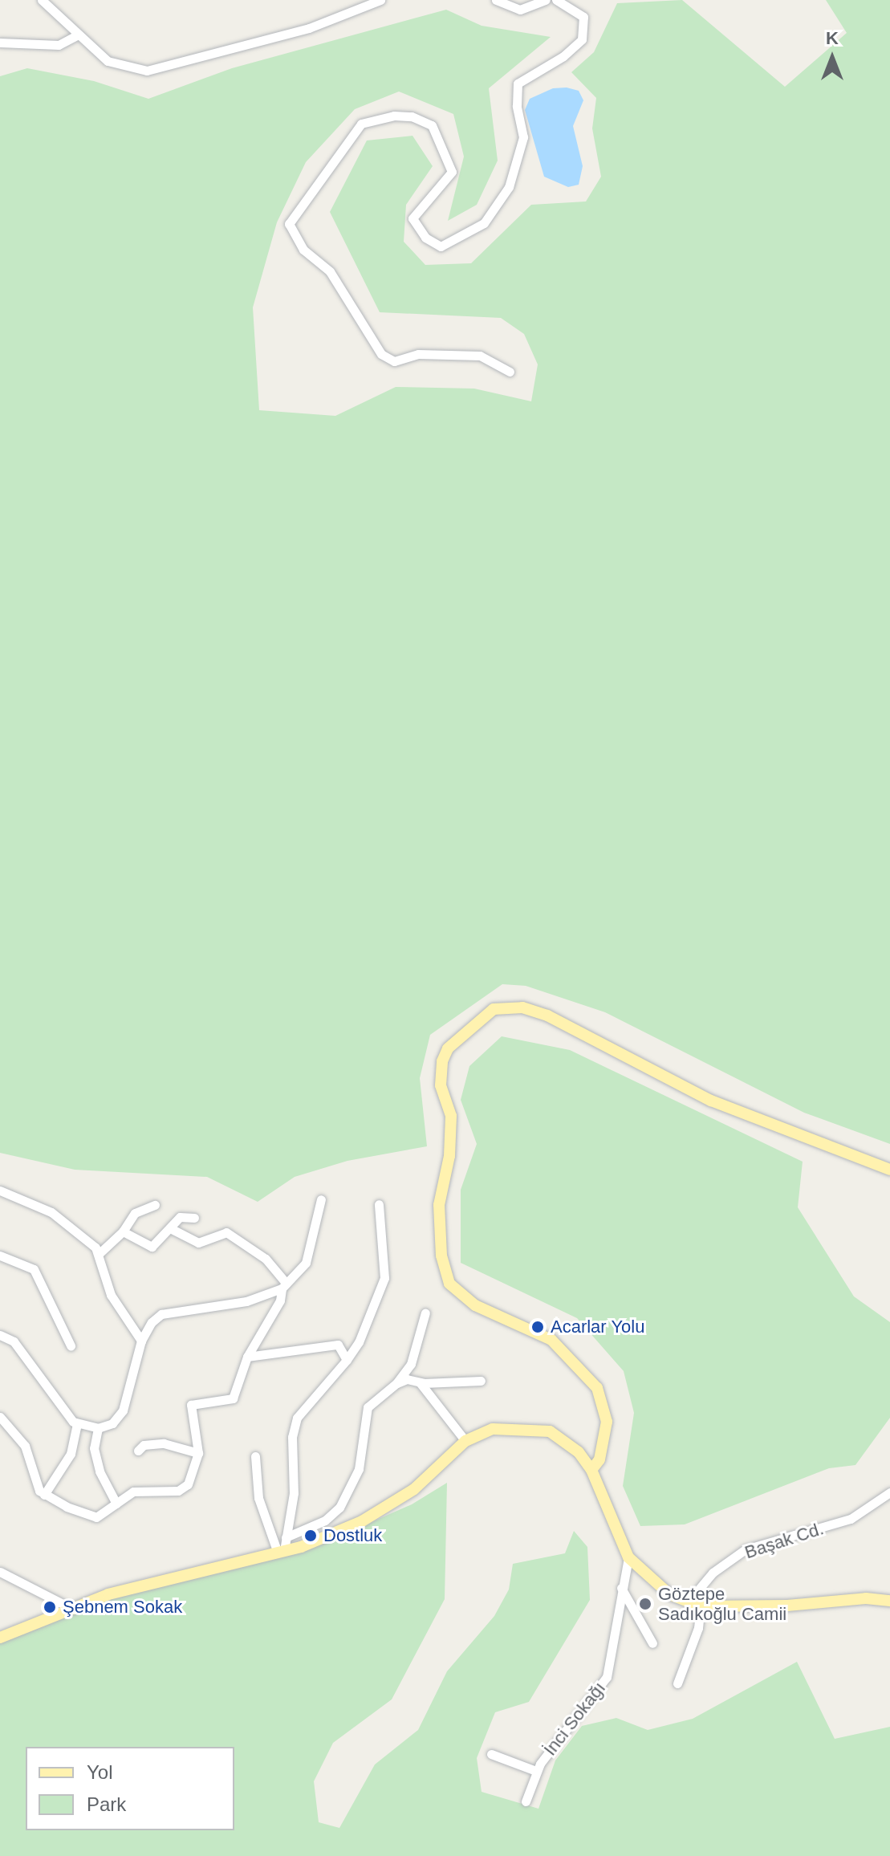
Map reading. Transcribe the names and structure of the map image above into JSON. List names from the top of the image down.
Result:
{
  "streets": {
    "street": ["Başak Cd.", "İnci Sokağı"]
  },
  "places": [
    "Acarlar Yolu",
    "Dostluk",
    "Göztepe Sadıkoğlu Camii",
    "Şebnem Sokak"
  ],
  "legend": ["Yol", "Park"],
  "north": "top"
}
